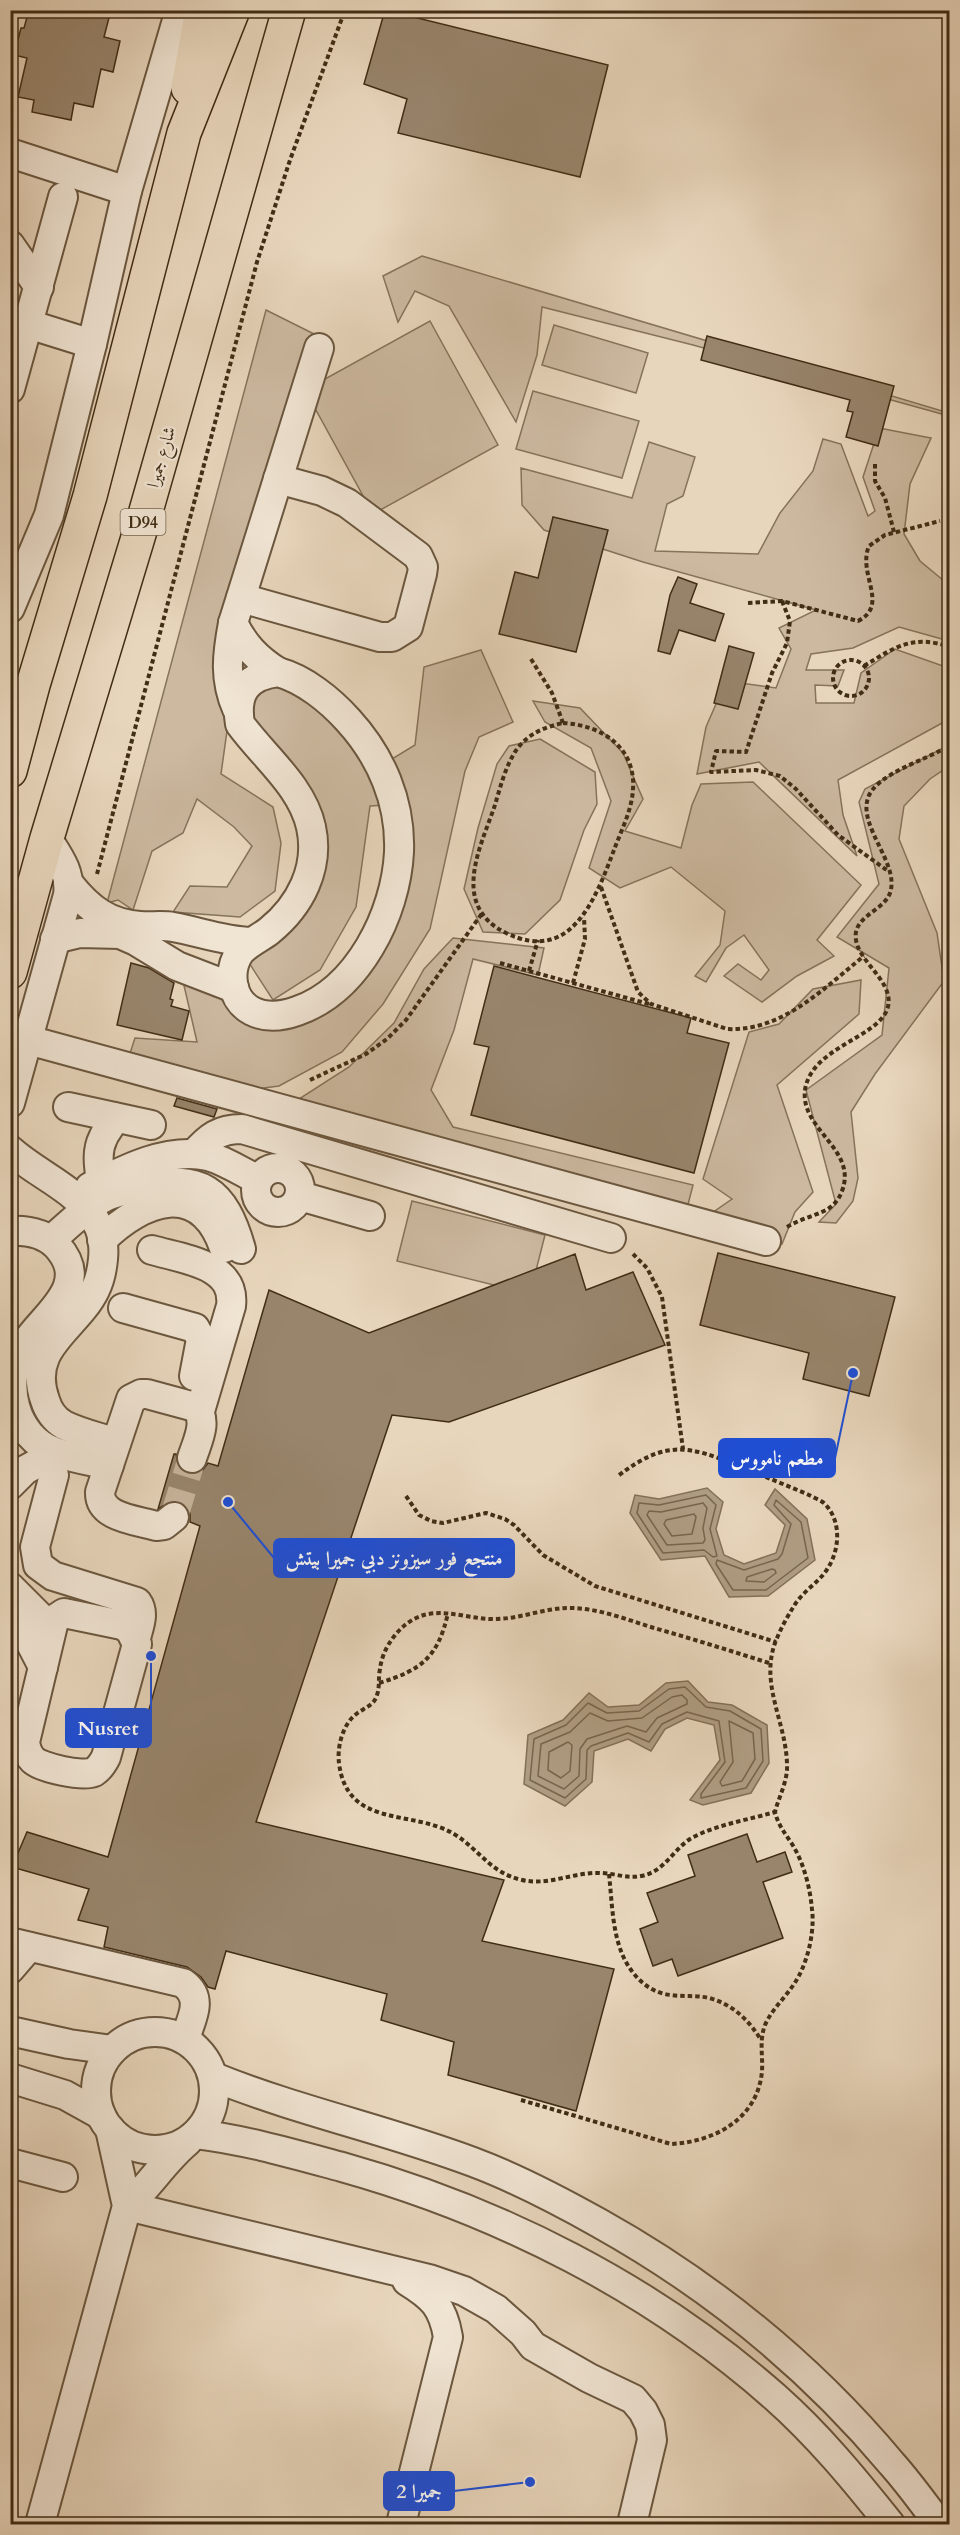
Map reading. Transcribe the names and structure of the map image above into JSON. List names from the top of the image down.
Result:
{
  "streets": {
    "main road": ["شارع جميرا", "D94"]
  },
  "places": [
    "مطعم نامووس",
    "منتجع فور سيزونز دبي جميرا بيتش",
    "Nusret",
    "جميرا 2"
  ]
}
